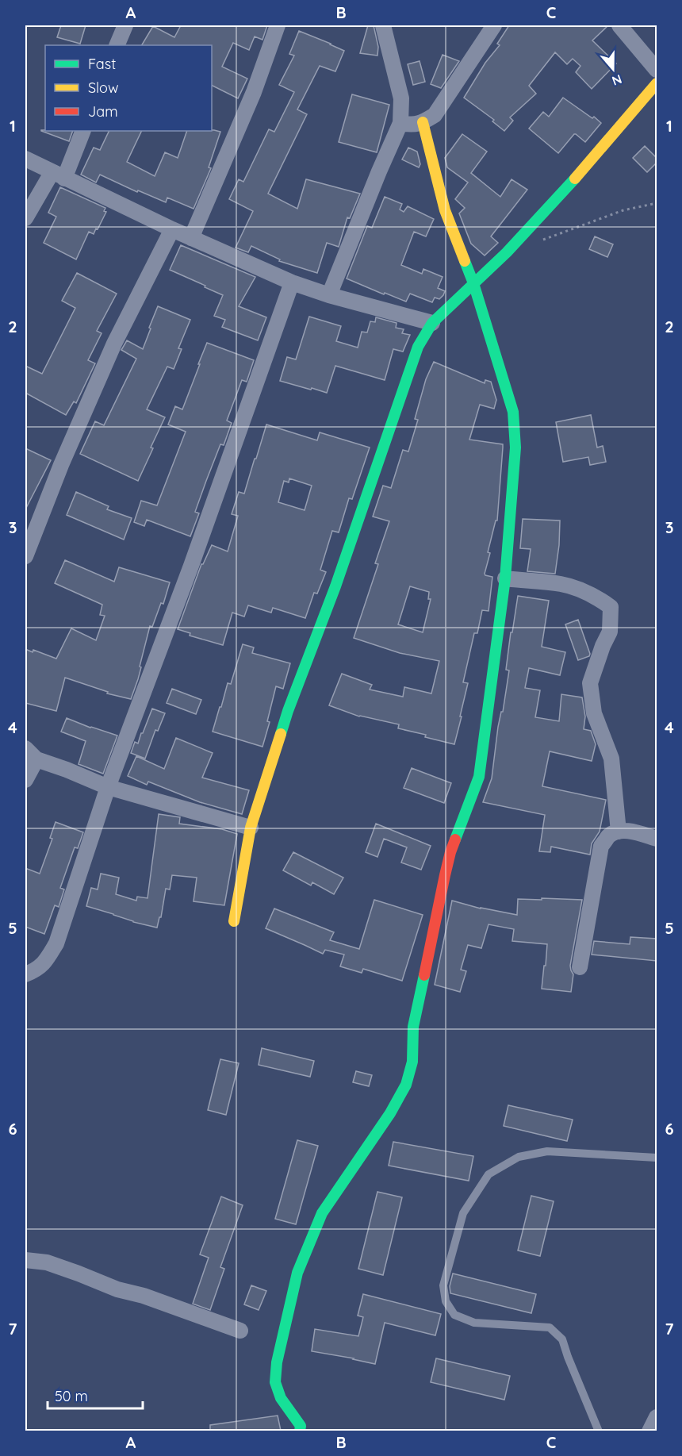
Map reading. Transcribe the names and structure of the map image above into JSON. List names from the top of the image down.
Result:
{
  "legend": ["Fast", "Slow", "Jam"],
  "scale_bar": "50 m",
  "north": "bottom",
  "grid": {
    "columns": ["A", "B", "C"],
    "rows": [
      "1",
      "2",
      "3",
      "4",
      "5",
      "6",
      "7"
    ]
  }
}
